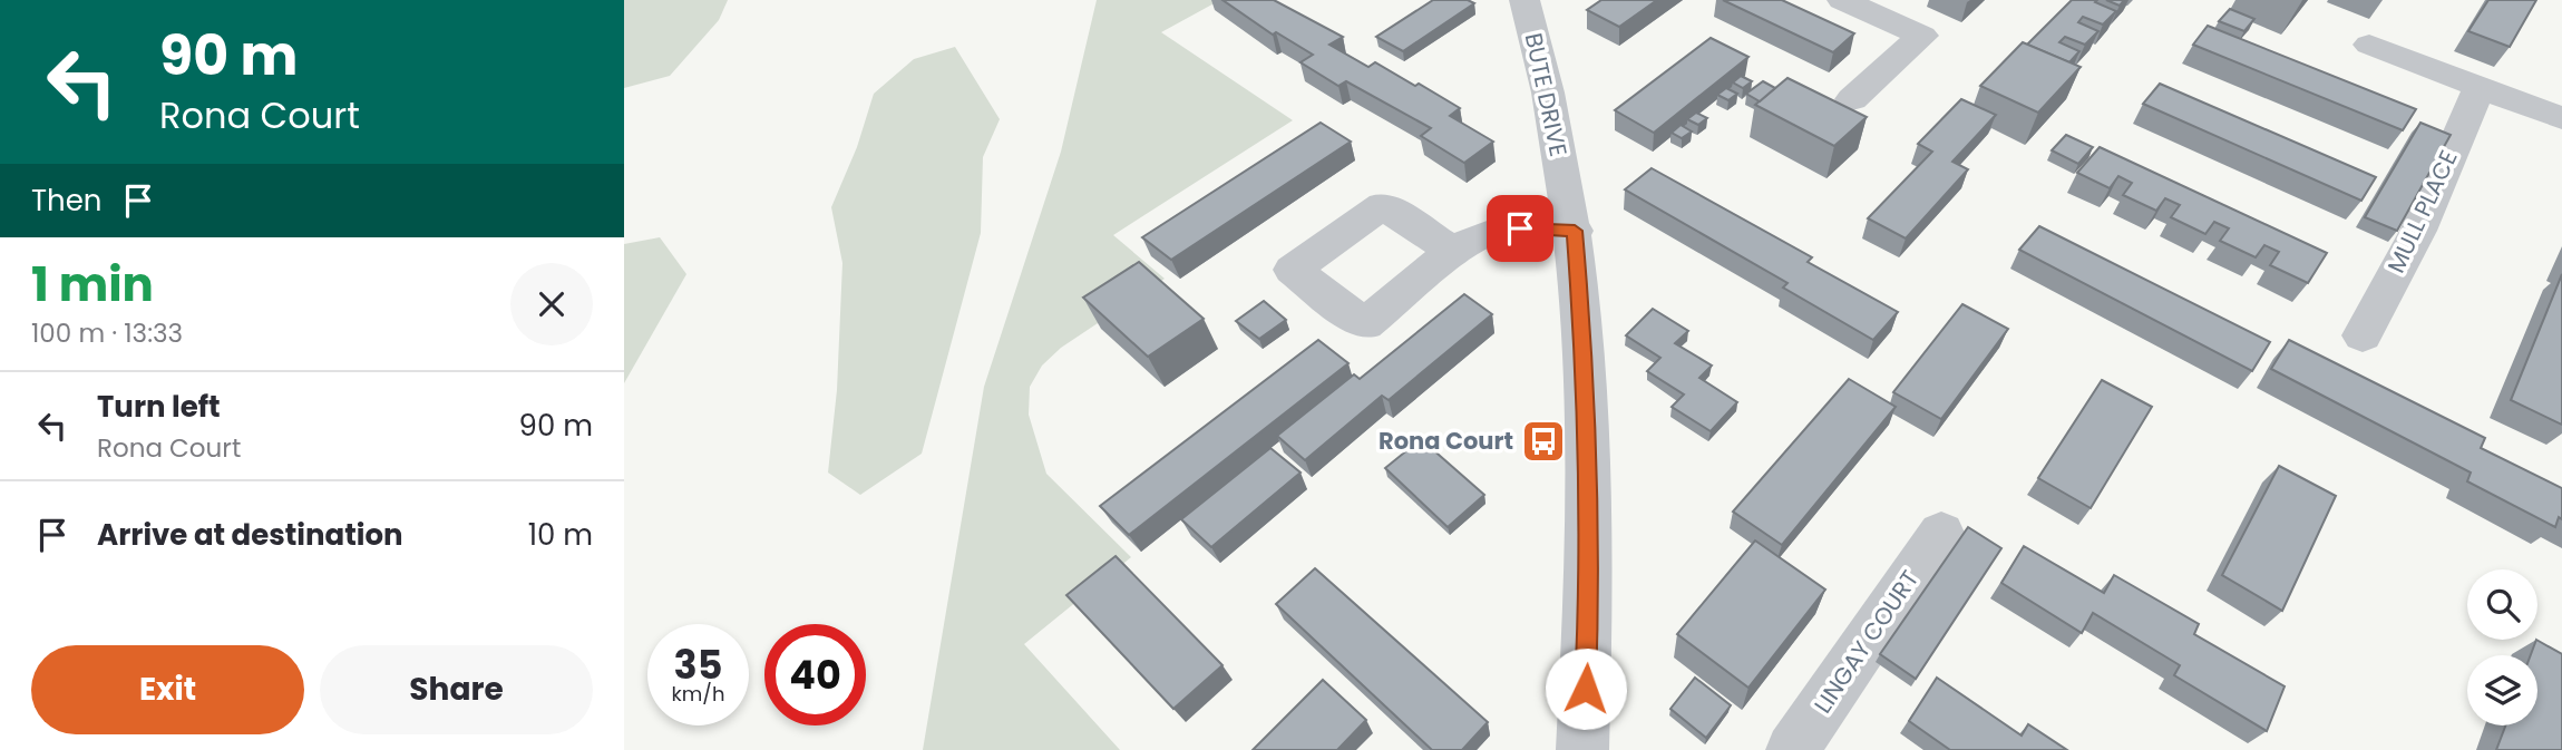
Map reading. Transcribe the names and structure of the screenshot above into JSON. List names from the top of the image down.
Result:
{
  "streets": {
    "street": ["BUTE DRIVE", "MULL PLACE", "LINGAY COURT"]
  },
  "places": {
    "bus stop": ["Rona Court"]
  },
  "page": {
    "turn": ["90 m", "Rona Court"],
    "then": "Then",
    "heading": ["1 min", "100 m · 13:33"],
    "list": [
      {
        "name": "Turn left",
        "note": "Rona Court",
        "value": "90 m"
      },
      {
        "name": "Arrive at destination",
        "value": "10 m"
      }
    ],
    "speed": "35 km/h",
    "limit": "40",
    "buttons": ["Exit", "Share"]
  }
}
